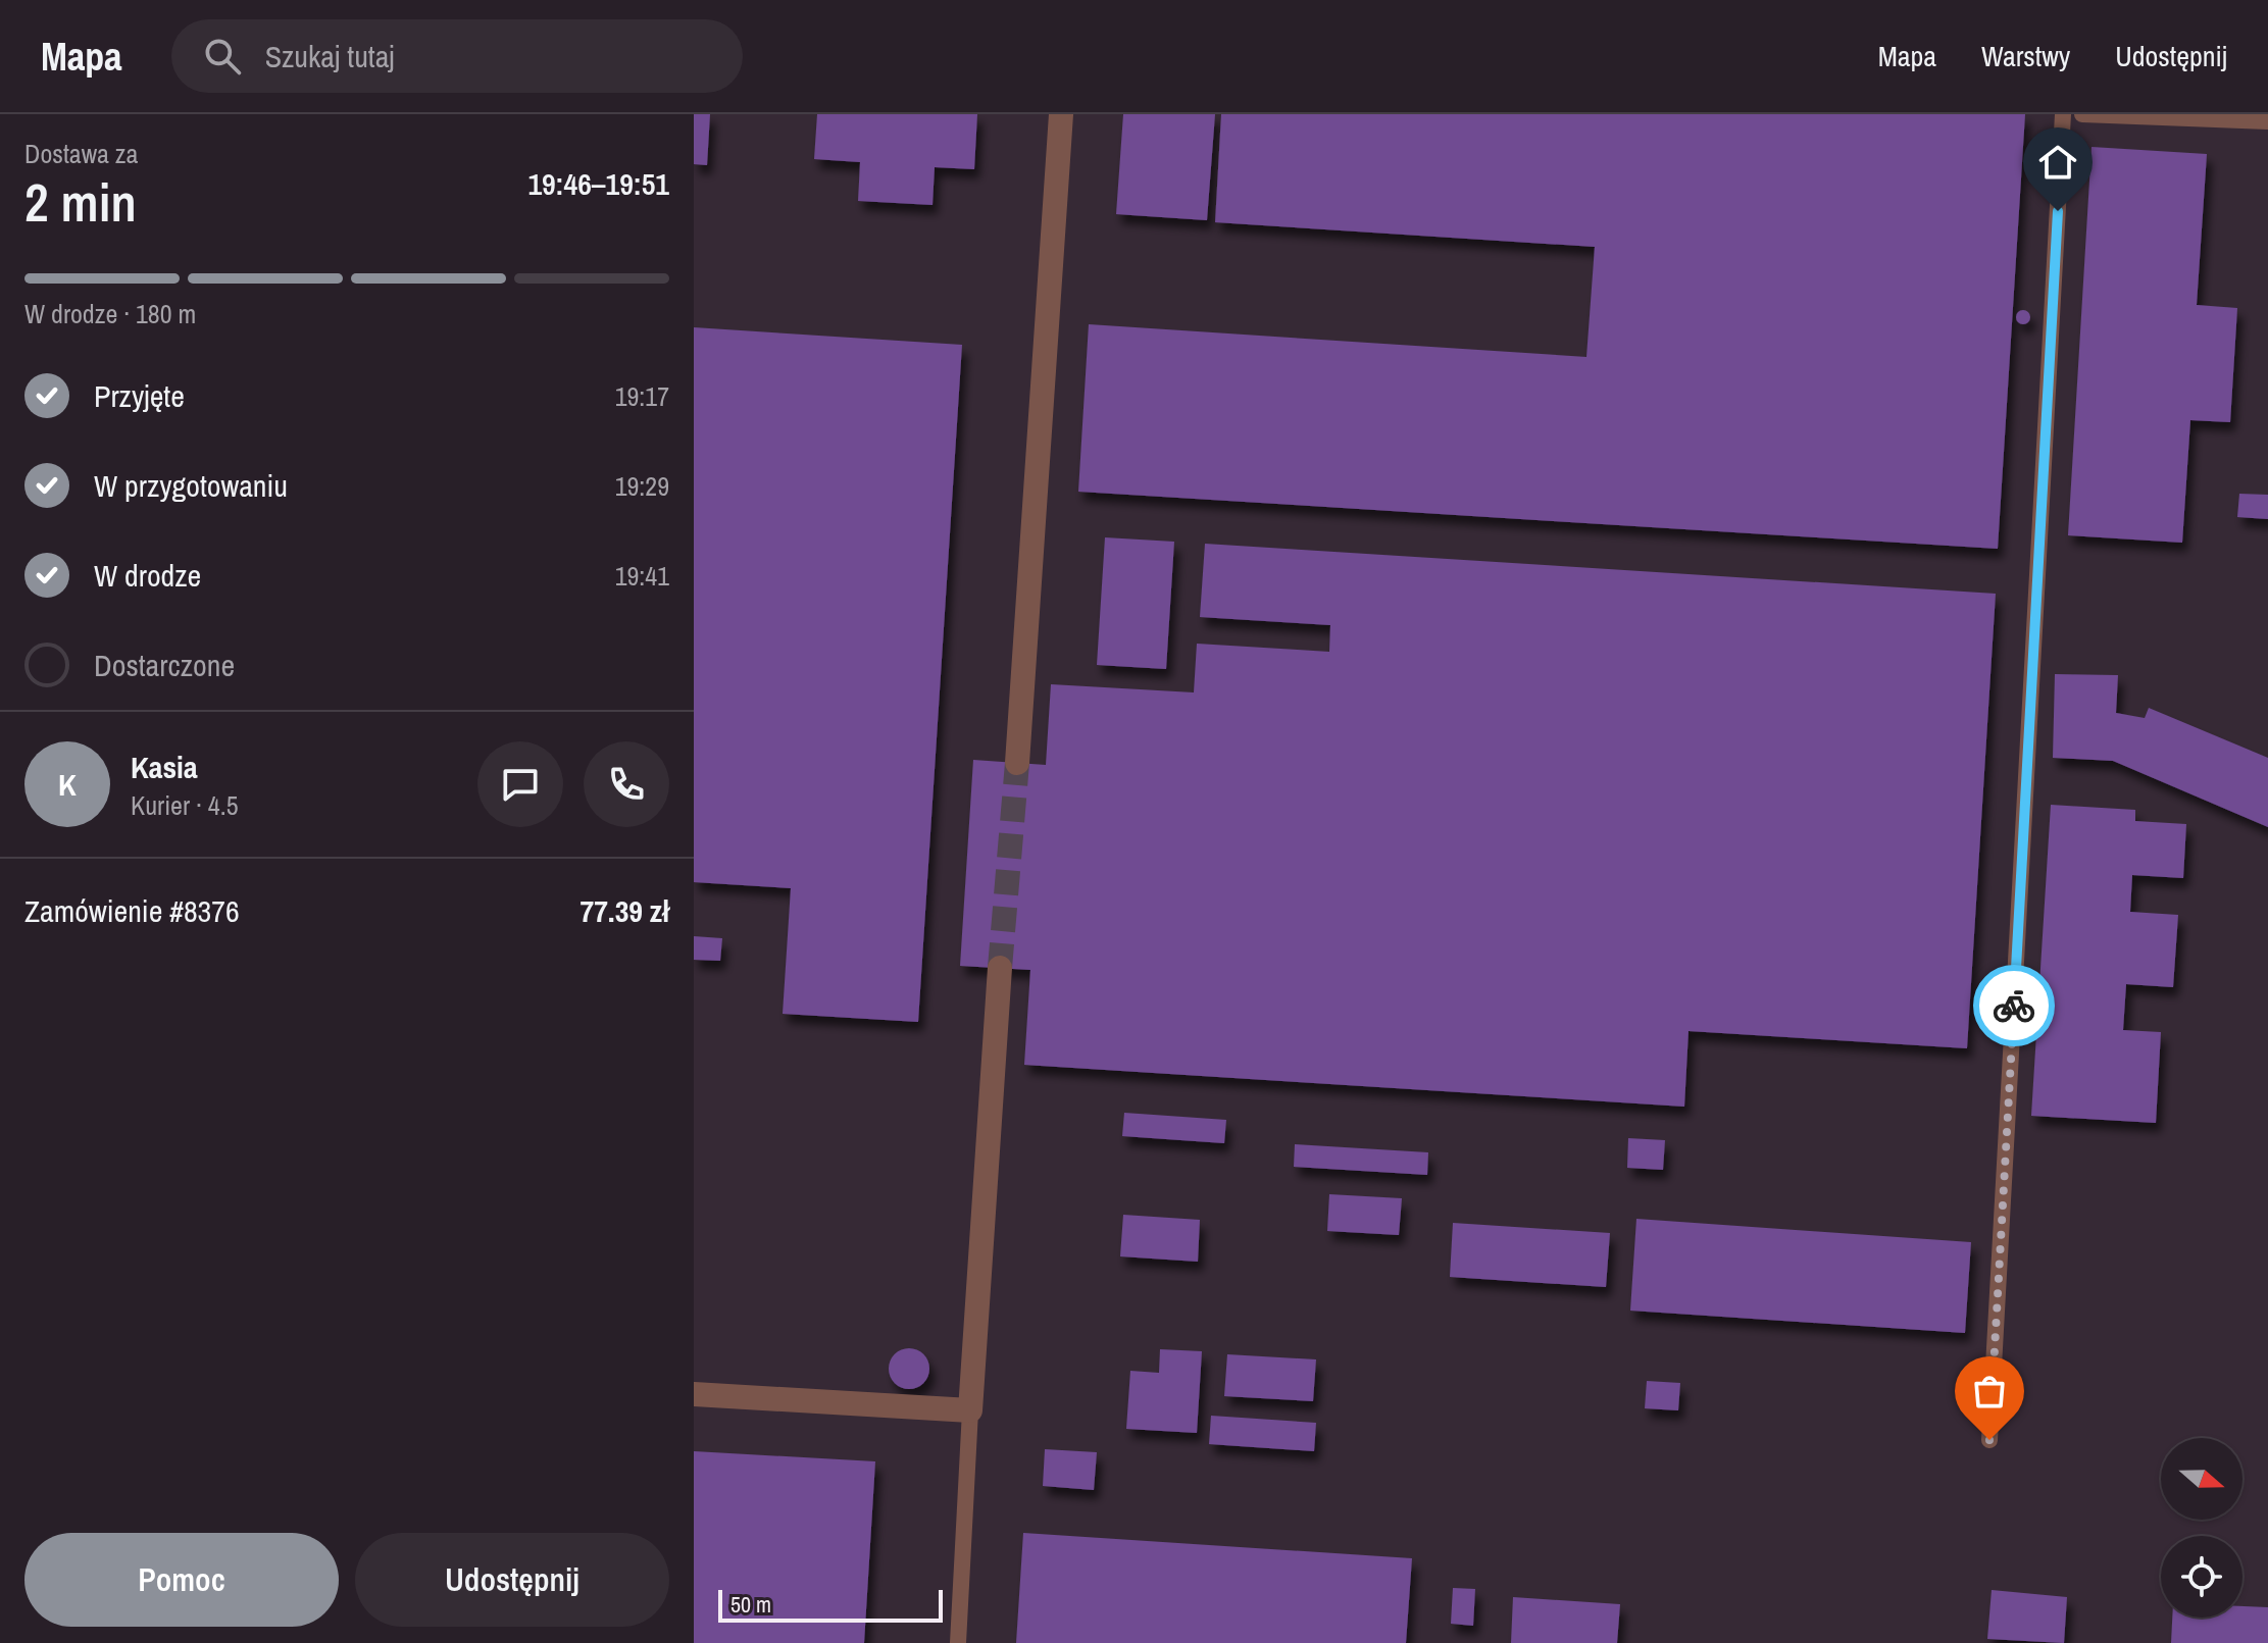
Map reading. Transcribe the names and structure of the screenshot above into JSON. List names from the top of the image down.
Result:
{
  "scale_bar": "50 m",
  "north": "right",
  "page": {
    "header": "Mapa",
    "search": "Szukaj tutaj",
    "nav": ["Mapa", "Warstwy", "Udostępnij"],
    "heading": ["2 min", "Dostawa za", "19:46–19:51"],
    "panel": [
      "Kasia",
      "Kurier · 4.5",
      "Zamówienie #8376",
      "77.39 zł"
    ],
    "bar": "W drodze · 180 m",
    "list": [
      ["Przyjęte", "19:17"],
      ["W przygotowaniu", "19:29"],
      ["W drodze", "19:41"],
      "Dostarczone"
    ],
    "round": "K",
    "buttons": ["Pomoc", "Udostępnij"],
    "scale": "50 m"
  }
}
